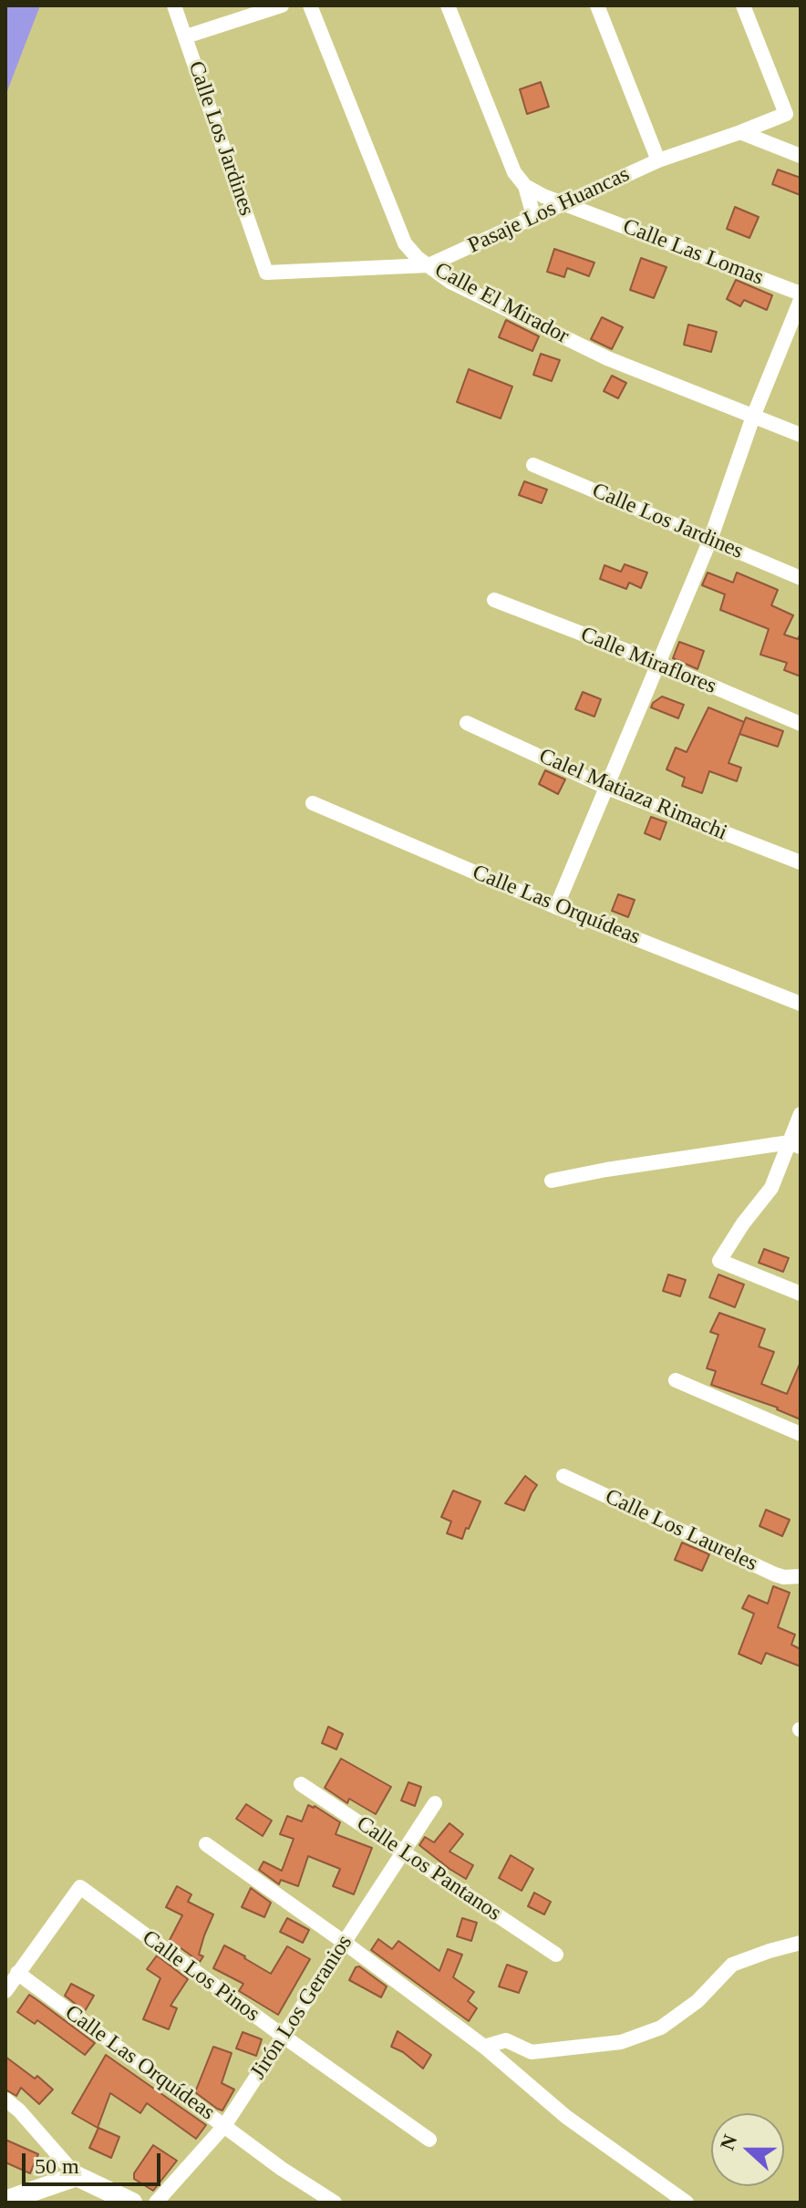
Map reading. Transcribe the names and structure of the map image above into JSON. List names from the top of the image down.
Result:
{
  "streets": {
    "street": [
      "Calle Los Jardines",
      "Pasaje Los Huancas",
      "Calle Las Lomas",
      "Calle El Mirador",
      "Calle Miraflores",
      "Calel Matiaza Rimachi",
      "Calle Las Orquídeas",
      "Calle Los Laureles",
      "Calle Los Pantanos",
      "Calle Los Pinos",
      "Jirón Los Geranios"
    ]
  },
  "crossings": [
    ["Calle Los Jardines", "Pasaje Los Huancas"],
    ["Pasaje Los Huancas", "Calle Las Lomas"],
    ["Pasaje Los Huancas", "Calle El Mirador"],
    ["Calle Las Orquídeas", "Calle Los Pinos"],
    ["Calle Las Orquídeas", "Jirón Los Geranios"],
    ["Calle Los Pantanos", "Jirón Los Geranios"],
    ["Calle Los Pinos", "Jirón Los Geranios"]
  ],
  "scale_bar": "50 m",
  "north": "left"
}
